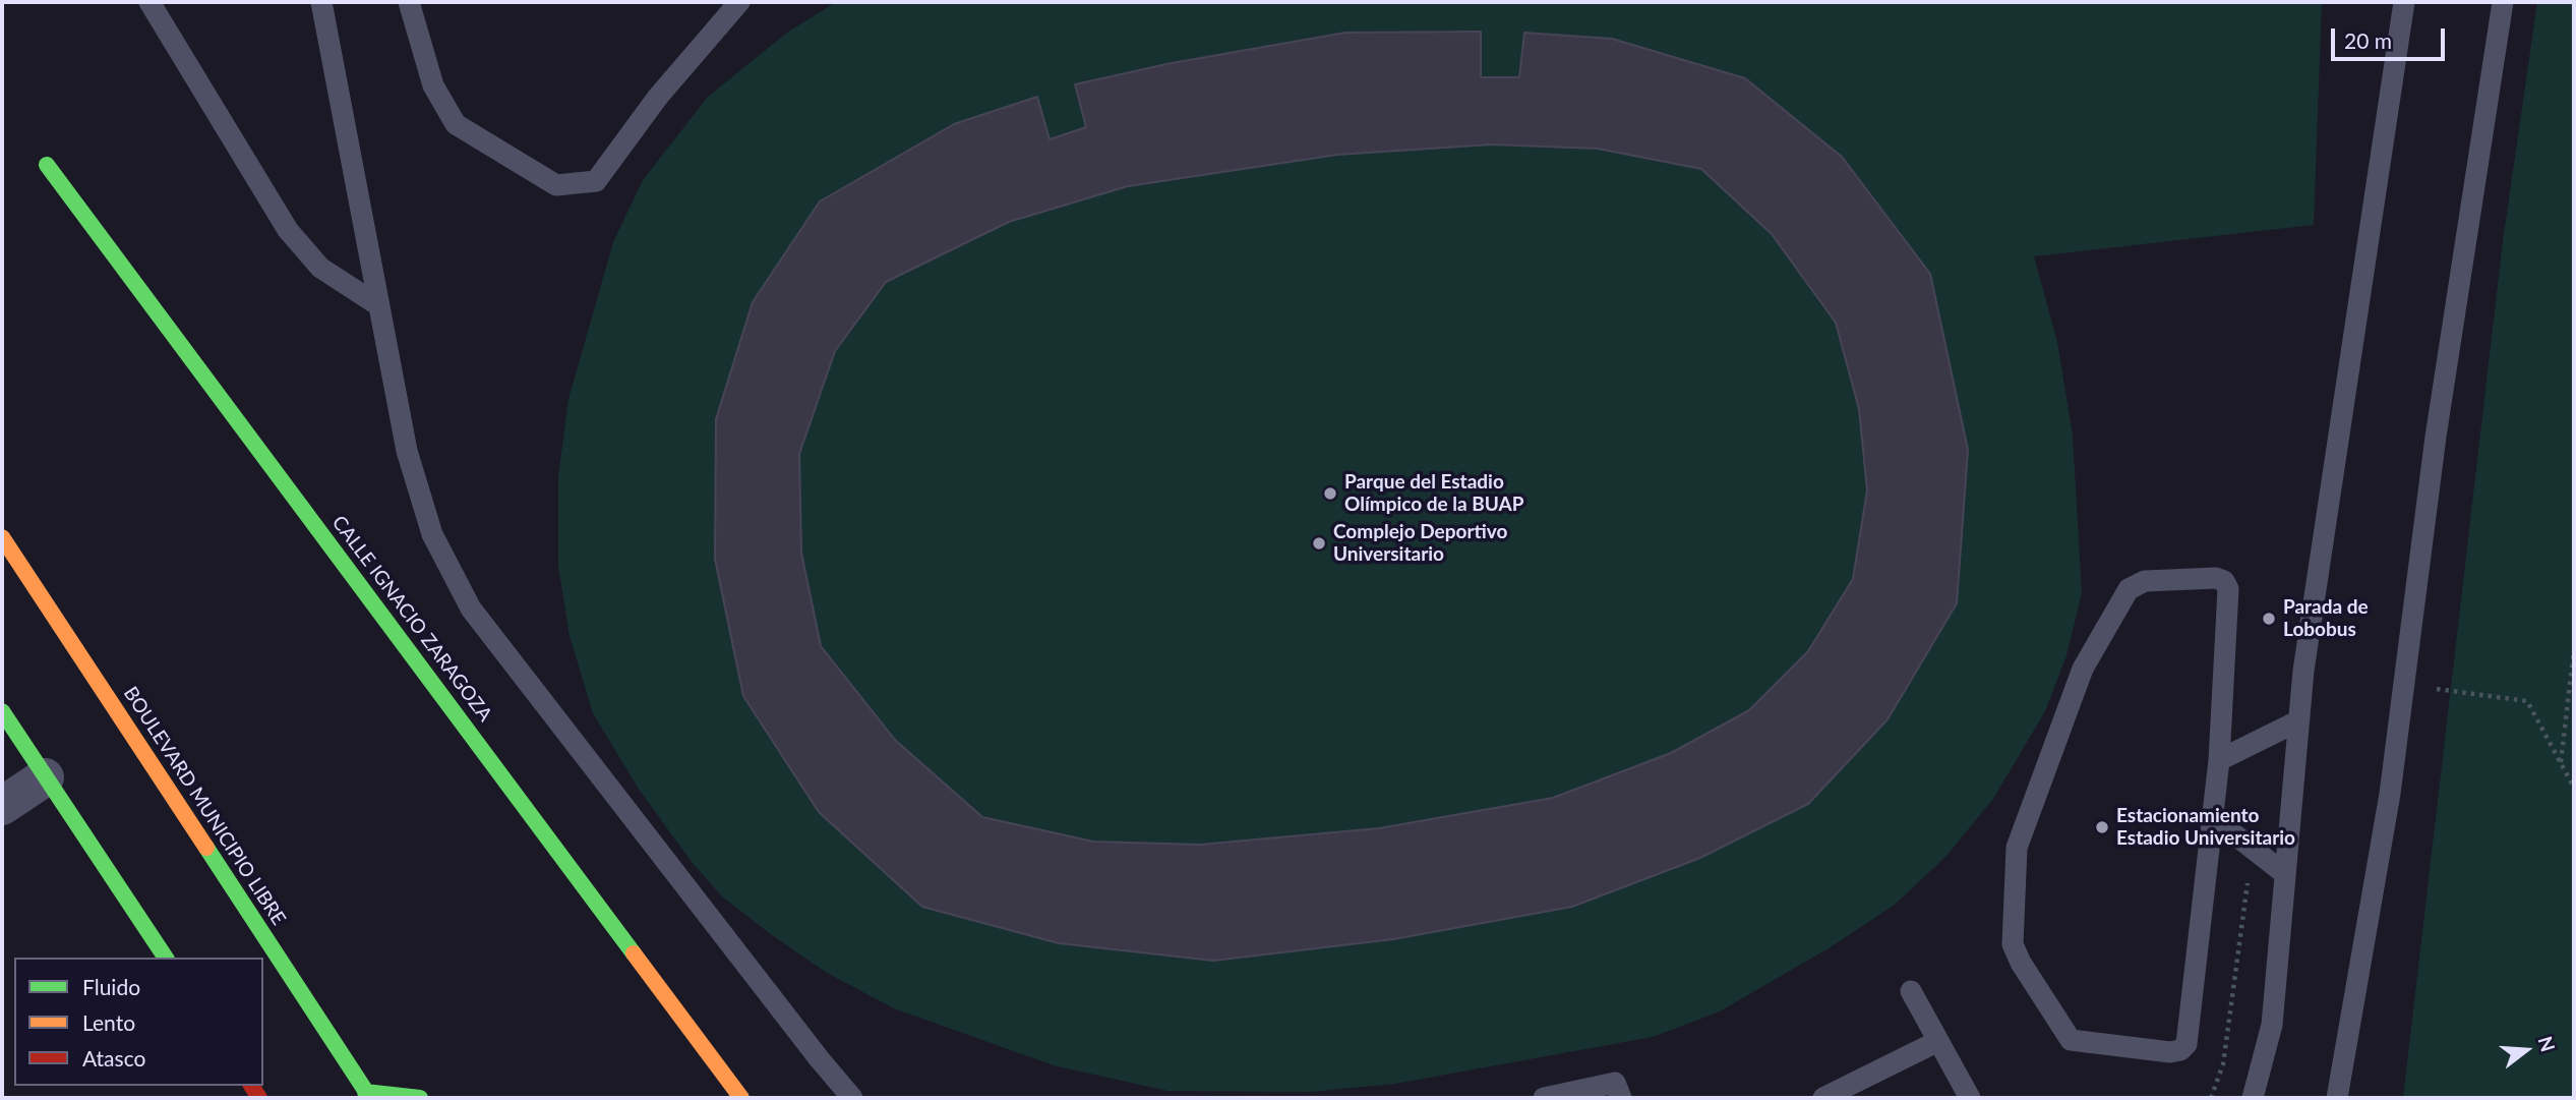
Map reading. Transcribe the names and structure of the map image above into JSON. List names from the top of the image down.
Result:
{
  "streets": {
    "street": ["CALLE IGNACIO ZARAGOZA", "BOULEVARD MUNICIPIO LIBRE"]
  },
  "places": [
    "Parque del Estadio Olímpico de la BUAP",
    "Complejo Deportivo Universitario",
    "Parada de Lobobus",
    "Estacionamiento Estadio Universitario"
  ],
  "legend": ["Fluido", "Lento", "Atasco"],
  "scale_bar": "20 m",
  "north": "right"
}
